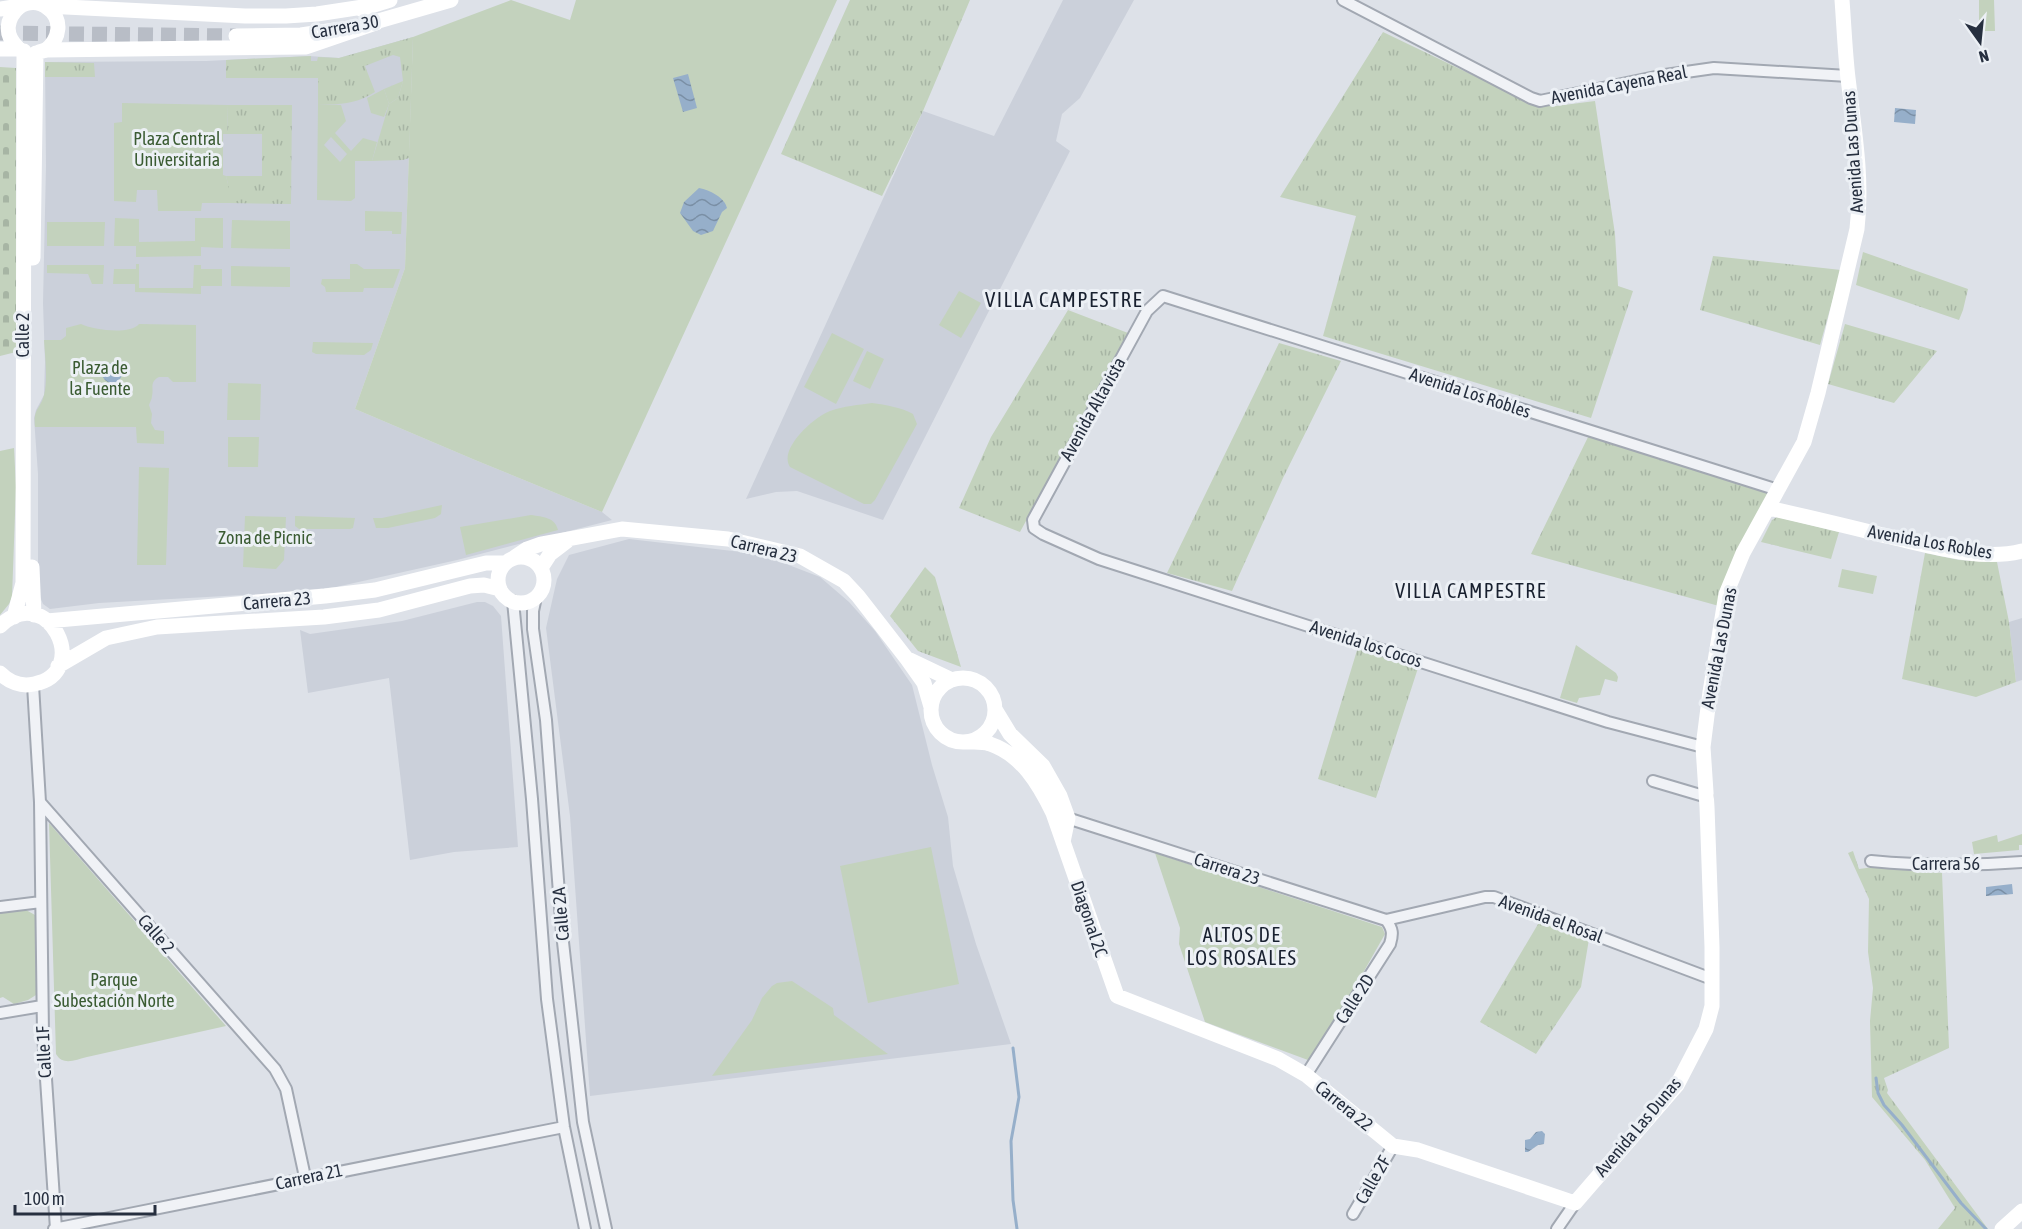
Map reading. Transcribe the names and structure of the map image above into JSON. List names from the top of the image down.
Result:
{
  "streets": {
    "street": [
      "Carrera 30",
      "Avenida Cayena Real",
      "Avenida Las Dunas",
      "Calle 2",
      "Avenida Los Robles",
      "Avenida Altavista",
      "Carrera 23",
      "Avenida los Cocos",
      "Carrera 56",
      "Calle 2A",
      "Diagonal 2C",
      "Avenida el Rosal",
      "Calle 2D",
      "Calle 1F",
      "Carrera 22",
      "Carrera 21",
      "Calle 2F"
    ]
  },
  "crossings": [
    ["Avenida Cayena Real", "Avenida Las Dunas"],
    ["Avenida Las Dunas", "Avenida Los Robles"],
    ["Avenida Las Dunas", "Avenida los Cocos"],
    ["Avenida Las Dunas", "Avenida el Rosal"],
    ["Avenida Las Dunas", "Carrera 22"],
    ["Calle 2", "Carrera 23"],
    ["Calle 2", "Calle 1F"],
    ["Calle 2", "Carrera 21"],
    ["Avenida Los Robles", "Avenida Altavista"],
    ["Avenida Altavista", "Avenida los Cocos"],
    ["Carrera 23", "Calle 2A"],
    ["Carrera 23", "Diagonal 2C"],
    ["Carrera 23", "Avenida el Rosal"],
    ["Carrera 23", "Calle 2D"],
    ["Calle 2A", "Carrera 21"],
    ["Diagonal 2C", "Carrera 22"],
    ["Avenida el Rosal", "Calle 2D"],
    ["Calle 2D", "Carrera 22"],
    ["Calle 1F", "Carrera 21"],
    ["Carrera 22", "Calle 2F"]
  ],
  "districts": ["VILLA CAMPESTRE", "VILLA CAMPESTRE", "ALTOS DE LOS ROSALES"],
  "parks": [
    "Plaza Central Universitaria",
    "Plaza de la Fuente",
    "Zona de Picnic",
    "Parque Subestación Norte"
  ],
  "scale_bar": "100 m",
  "north": "bottom"
}
